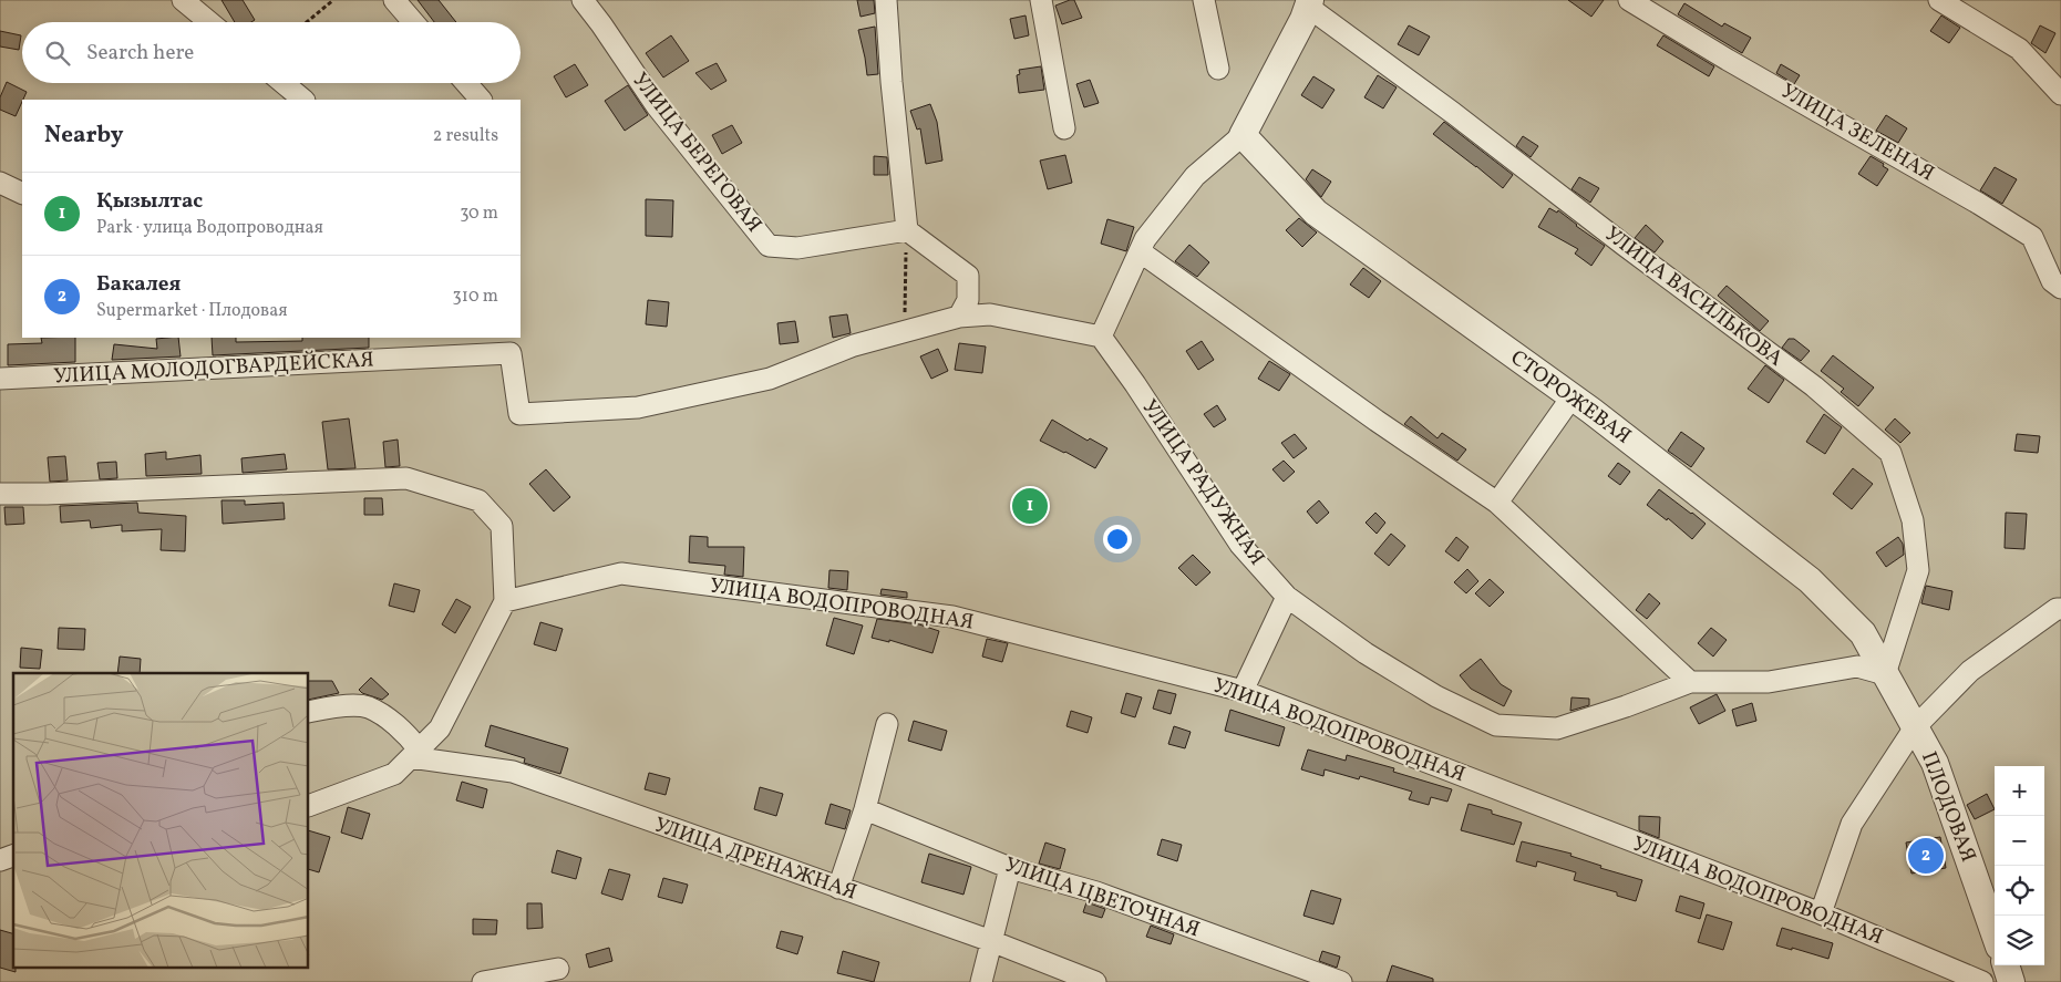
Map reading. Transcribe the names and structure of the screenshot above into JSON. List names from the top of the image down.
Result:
{
  "streets": {
    "street": [
      "УЛИЦА ЗЕЛЕНАЯ",
      "УЛИЦА БЕРЕГОВАЯ",
      "УЛИЦА ВАСИЛЬКОВА",
      "УЛИЦА МОЛОДОГВАРДЕЙСКАЯ",
      "СТОРОЖЕВАЯ",
      "УЛИЦА РАДУЖНАЯ",
      "УЛИЦА ВОДОПРОВОДНАЯ",
      "ПЛОДОВАЯ",
      "УЛИЦА ДРЕНАЖНАЯ",
      "УЛИЦА ЦВЕТОЧНАЯ"
    ]
  },
  "crossings": [
    ["УЛИЦА ВАСИЛЬКОВА", "СТОРОЖЕВАЯ"],
    ["УЛИЦА ВАСИЛЬКОВА", "УЛИЦА РАДУЖНАЯ"],
    ["УЛИЦА ВАСИЛЬКОВА", "ПЛОДОВАЯ"],
    ["СТОРОЖЕВАЯ", "УЛИЦА РАДУЖНАЯ"],
    ["СТОРОЖЕВАЯ", "ПЛОДОВАЯ"],
    ["УЛИЦА РАДУЖНАЯ", "ПЛОДОВАЯ"]
  ],
  "page": {
    "search": "Search here",
    "heading": ["Nearby", "2 results"],
    "list": [
      {
        "mark": "1",
        "name": "Қызылтас",
        "note": "Park · улица Водопроводная",
        "value": "30 m"
      },
      {
        "mark": "2",
        "name": "Бакалея",
        "note": "Supermarket · Плодовая",
        "value": "310 m"
      }
    ],
    "pins": ["1", "2"],
    "map_buttons": ["+", "−"]
  }
}
